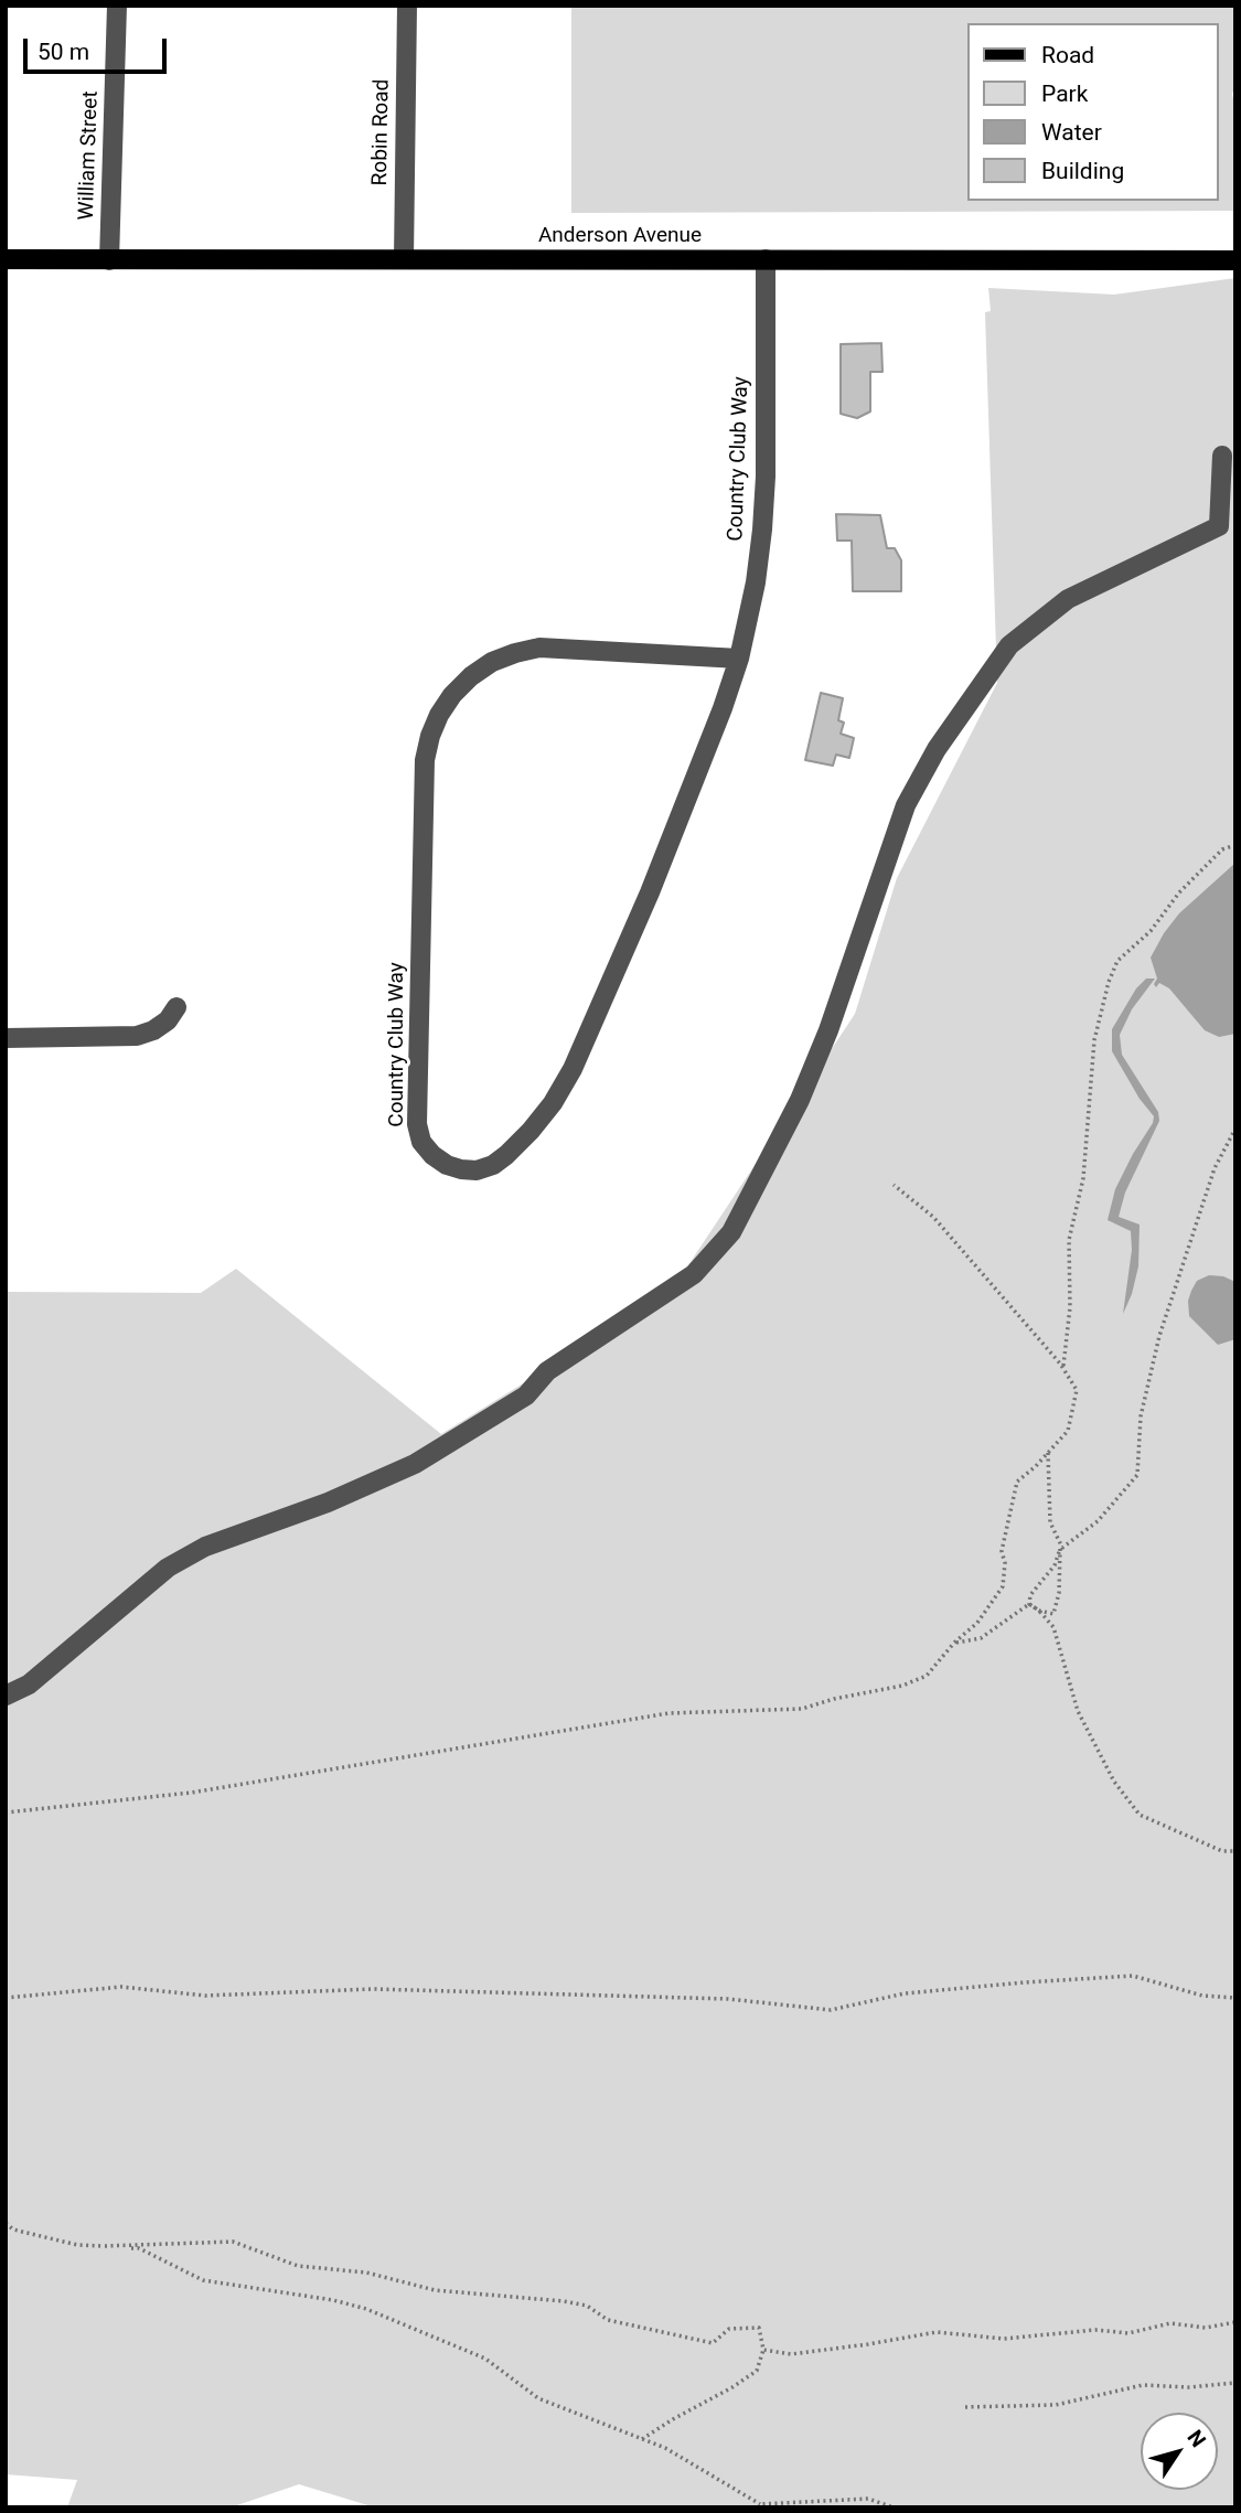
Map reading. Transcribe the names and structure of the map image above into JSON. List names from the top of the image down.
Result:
{
  "streets": {
    "main road": ["Anderson Avenue"],
    "street": ["Robin Road", "William Street", "Country Club Way"]
  },
  "crossings": [
    ["Robin Road", "Anderson Avenue"],
    ["William Street", "Anderson Avenue"],
    ["Anderson Avenue", "Country Club Way"]
  ],
  "legend": [
    "Road",
    "Park",
    "Water",
    "Building"
  ],
  "scale_bar": "50 m",
  "north": "top right"
}
